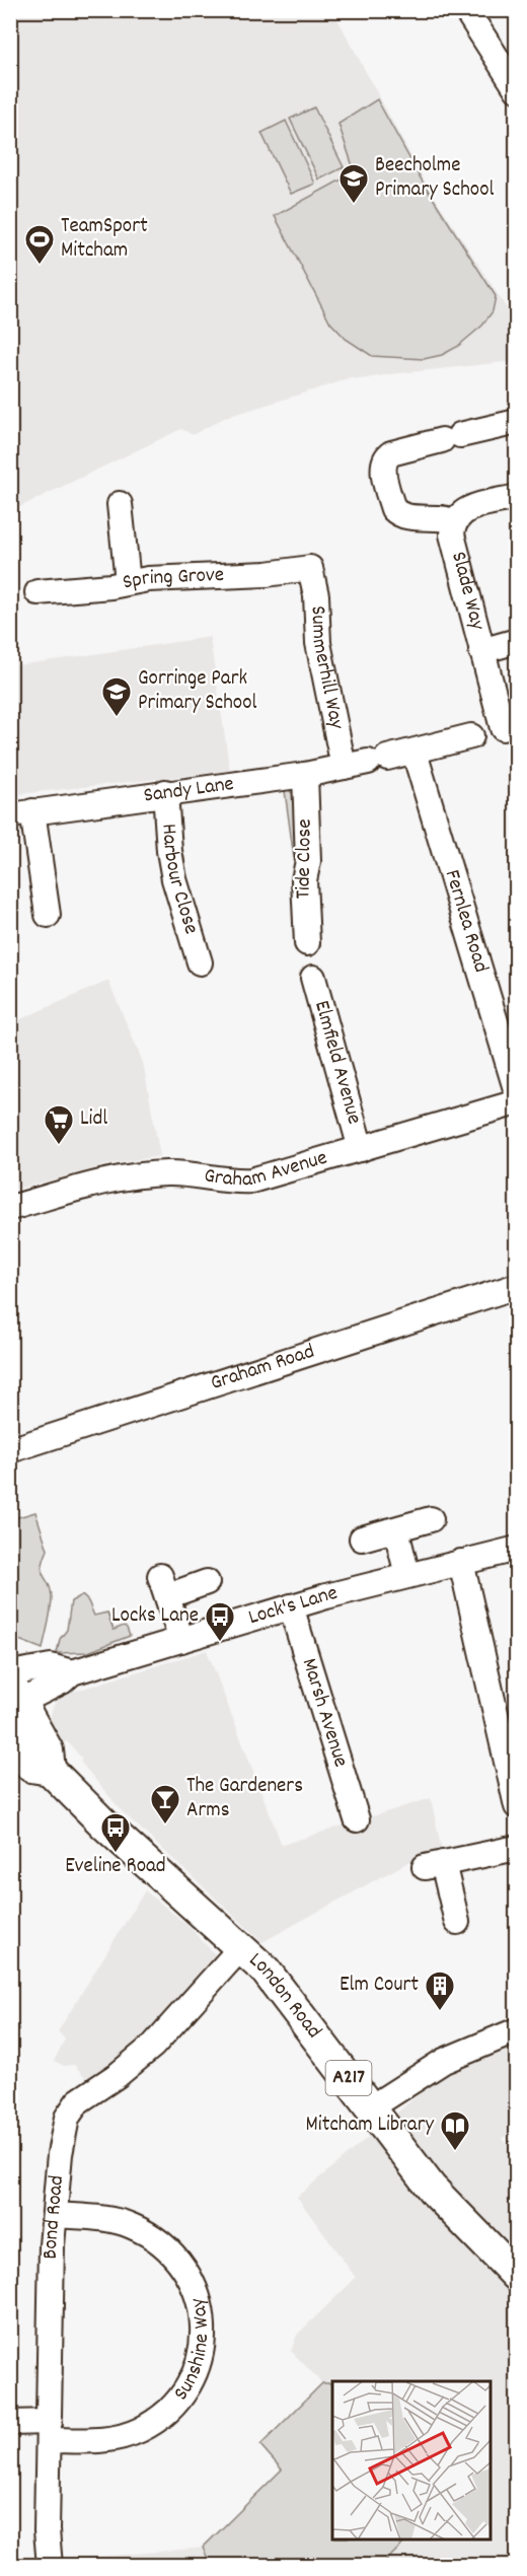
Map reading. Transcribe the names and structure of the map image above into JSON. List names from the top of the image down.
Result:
{
  "streets": {
    "main road": ["London Road", "A217"],
    "street": [
      "Spring Grove",
      "Slade Way",
      "Summerhill Way",
      "Sandy Lane",
      "Tide Close",
      "Harbour Close",
      "Fernlea Road",
      "Elmfield Avenue",
      "Graham Avenue",
      "Graham Road",
      "Lock's Lane",
      "Marsh Avenue",
      "Bond Road",
      "Sunshine Way"
    ]
  },
  "crossings": [
    ["Spring Grove", "Summerhill Way"],
    ["Summerhill Way", "Sandy Lane"],
    ["Sandy Lane", "Tide Close"],
    ["Sandy Lane", "Harbour Close"],
    ["Sandy Lane", "Fernlea Road"],
    ["Elmfield Avenue", "Graham Avenue"],
    ["Lock's Lane", "Marsh Avenue"],
    ["London Road", "Bond Road"],
    ["Bond Road", "Sunshine Way"]
  ],
  "places": {
    "school or university": ["Beecholme Primary School", "Gorringe Park Primary School"],
    "sports": ["TeamSport Mitcham"],
    "supermarket": ["Lidl"],
    "bus stop": ["Locks Lane", "Eveline Road"],
    "bar": ["The Gardeners Arms"],
    "building": ["Elm Court"],
    "library": ["Mitcham Library"]
  }
}
